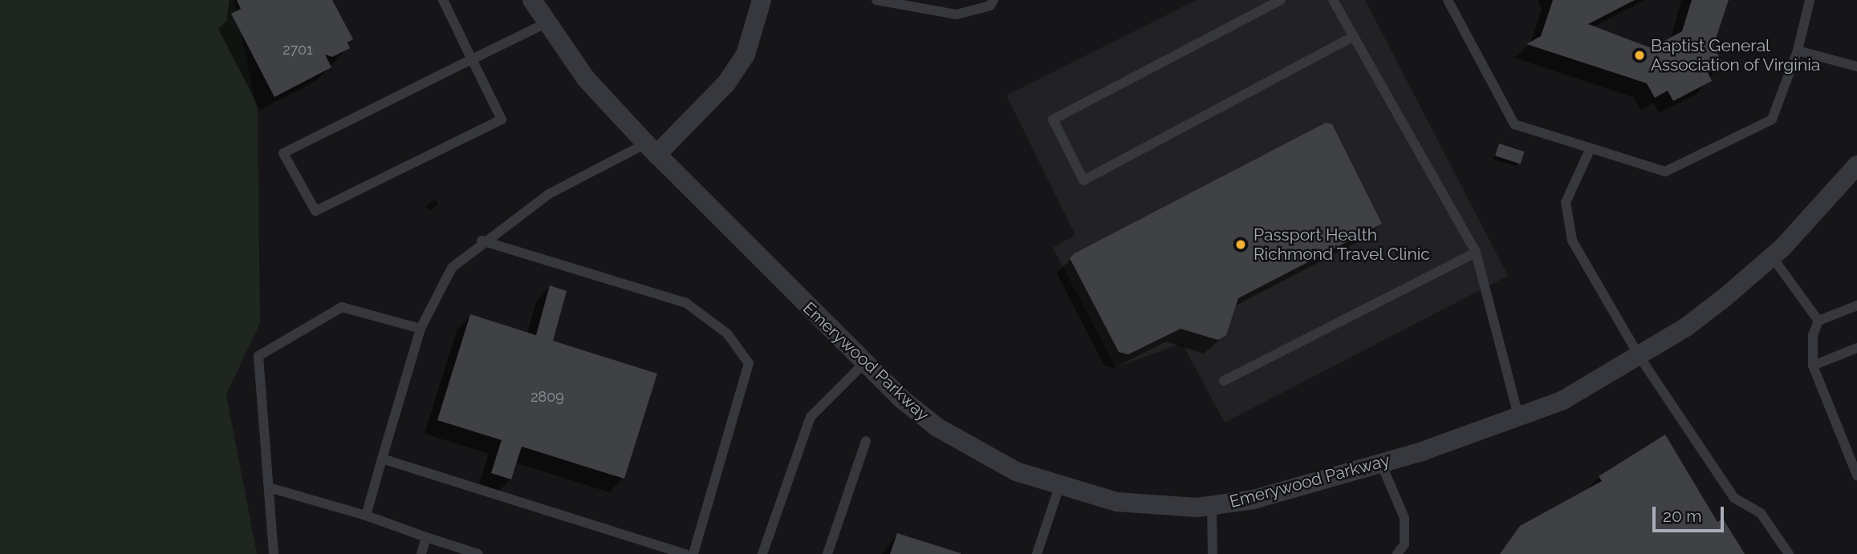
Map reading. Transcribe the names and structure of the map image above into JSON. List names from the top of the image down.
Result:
{
  "streets": {
    "street": ["Emerywood Parkway"]
  },
  "places": ["Baptist General Association of Virginia", "Passport Health Richmond Travel Clinic"],
  "house_numbers": ["2701", "2809"],
  "scale_bar": "20 m"
}
